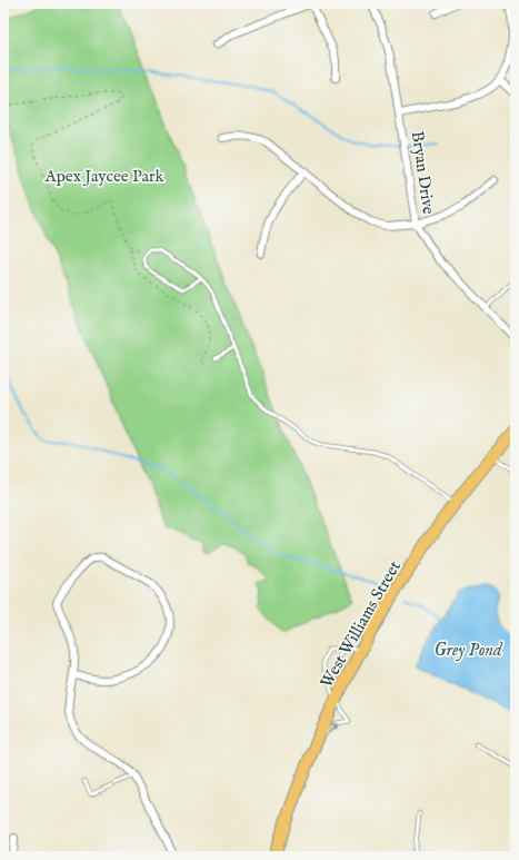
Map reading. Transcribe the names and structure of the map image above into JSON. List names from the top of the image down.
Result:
{
  "streets": {
    "main road": ["West Williams Street"],
    "street": ["Bryan Drive"]
  },
  "water": ["Grey Pond"],
  "parks": ["Apex Jaycee Park"]
}
